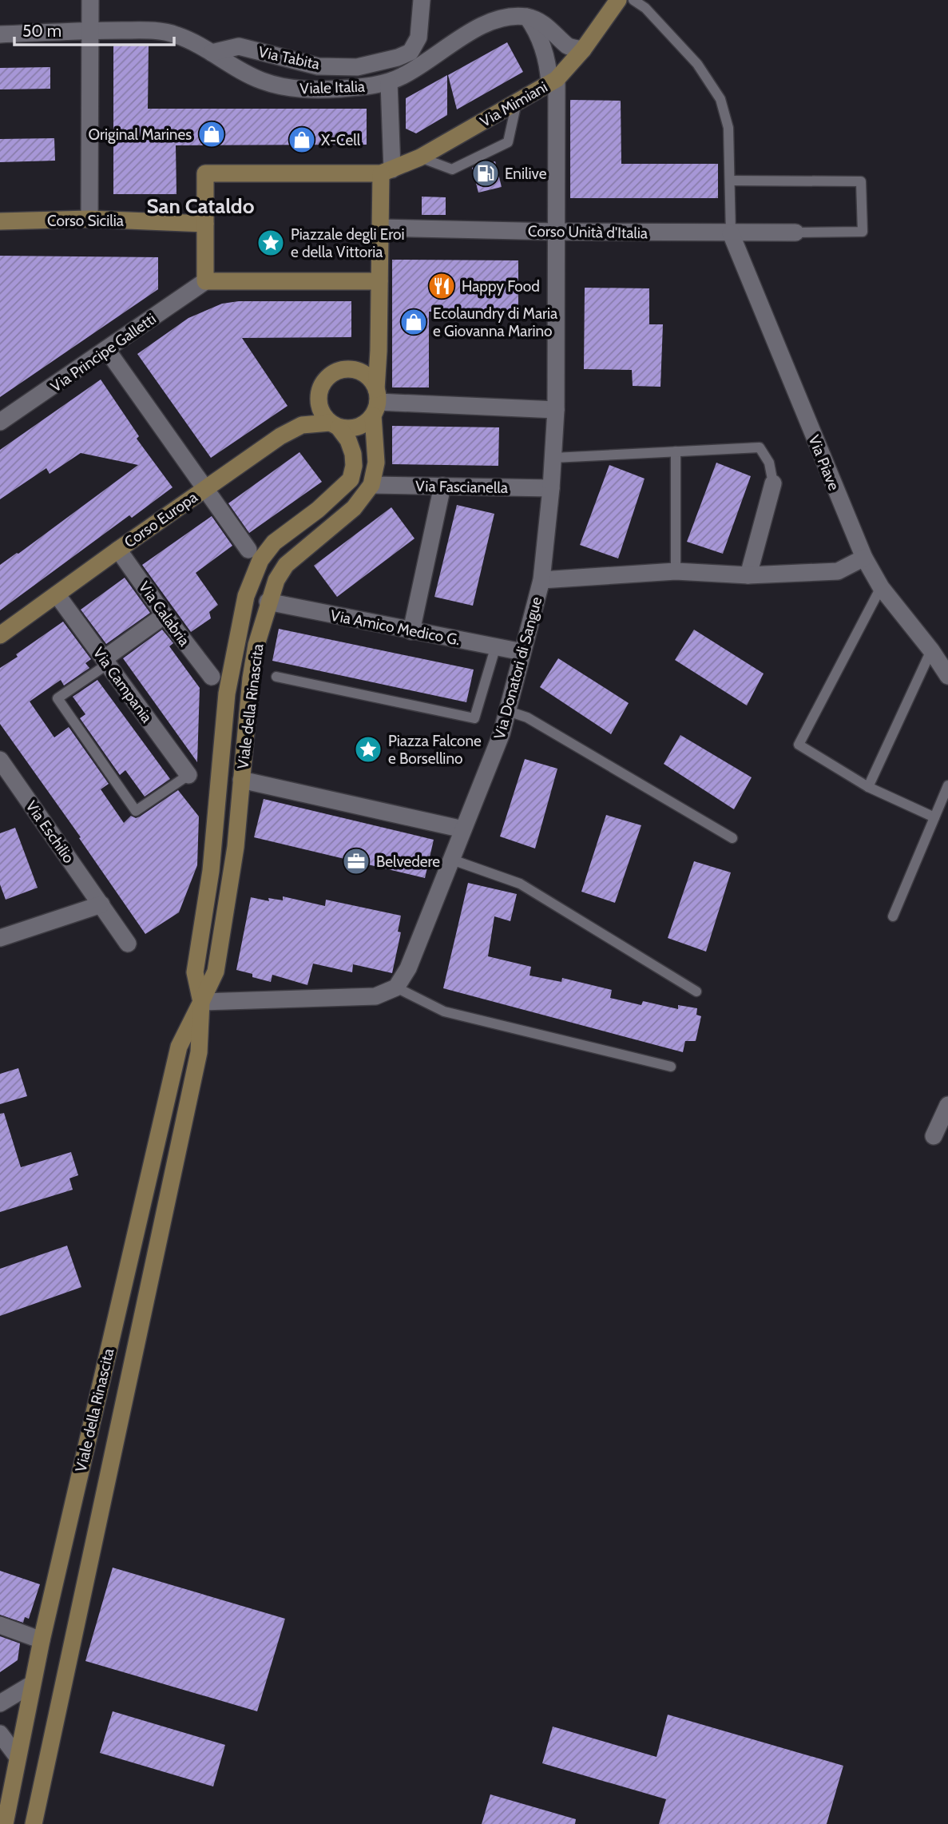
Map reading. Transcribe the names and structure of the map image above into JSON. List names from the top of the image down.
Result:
{
  "streets": {
    "street": [
      "Via Tabita",
      "Viale Italia",
      "Via Mimiani",
      "Corso Sicilia",
      "Corso Unità d'Italia",
      "Via Principe Galletti",
      "Via Piave",
      "Via Fascianella",
      "Corso Europa",
      "Via Calabria",
      "Via Amico Medico G.",
      "Via Donatori di Sangue",
      "Via Campania",
      "Viale della Rinascita",
      "Via Eschilio"
    ]
  },
  "crossings": [
    ["Via Tabita", "Viale Italia"],
    ["Viale Italia", "Via Donatori di Sangue"],
    ["Via Mimiani", "Via Donatori di Sangue"],
    ["Corso Unità d'Italia", "Via Piave"],
    ["Corso Unità d'Italia", "Via Donatori di Sangue"],
    ["Via Fascianella", "Via Donatori di Sangue"],
    ["Via Fascianella", "Viale della Rinascita"],
    ["Corso Europa", "Via Calabria"],
    ["Corso Europa", "Via Campania"],
    ["Corso Europa", "Viale della Rinascita"],
    ["Via Amico Medico G.", "Via Donatori di Sangue"],
    ["Via Amico Medico G.", "Viale della Rinascita"]
  ],
  "districts": ["San Cataldo"],
  "places": {
    "shop": ["Original Marines", "X-Cell", "Ecolaundry di Maria e Giovanna Marino"],
    "fuel station": ["Enilive"],
    "place": ["Piazzale degli Eroi e della Vittoria", "Piazza Falcone e Borsellino"],
    "restaurant": ["Happy Food"],
    "office": ["Belvedere"]
  },
  "scale_bar": "50 m"
}
